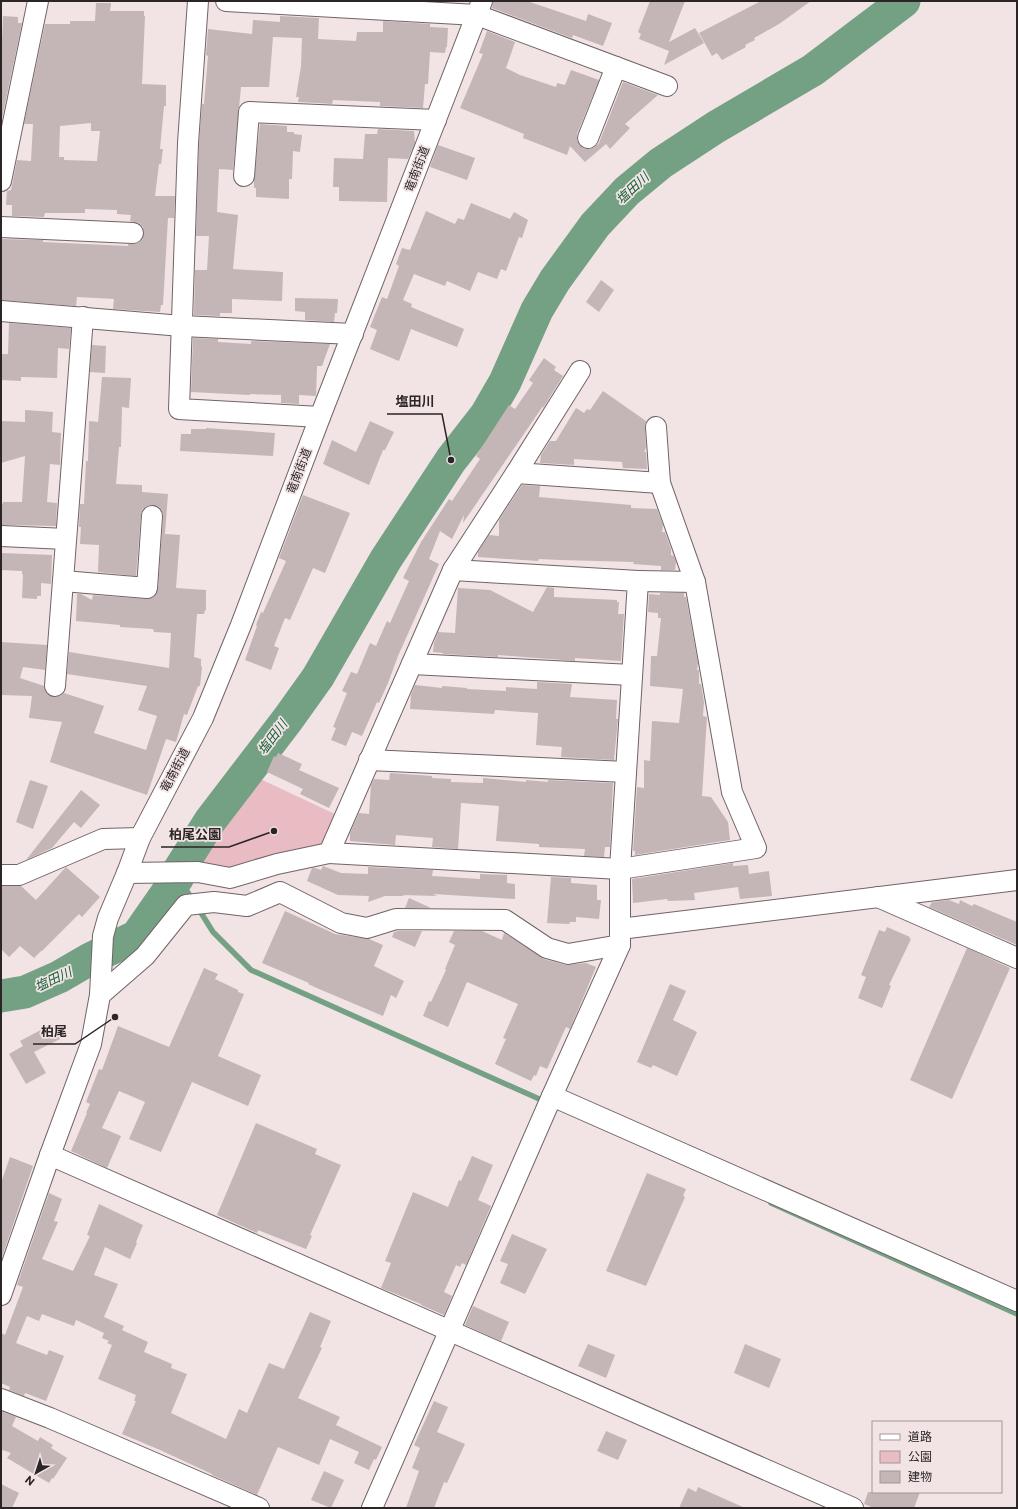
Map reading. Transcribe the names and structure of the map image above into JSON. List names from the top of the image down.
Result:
{
  "streets": {
    "street": ["竜南街道"]
  },
  "water": ["塩田川"],
  "places": ["塩田川", "柏尾公園", "柏尾"],
  "legend": ["道路", "公園", "建物"],
  "north": "bottom left"
}
